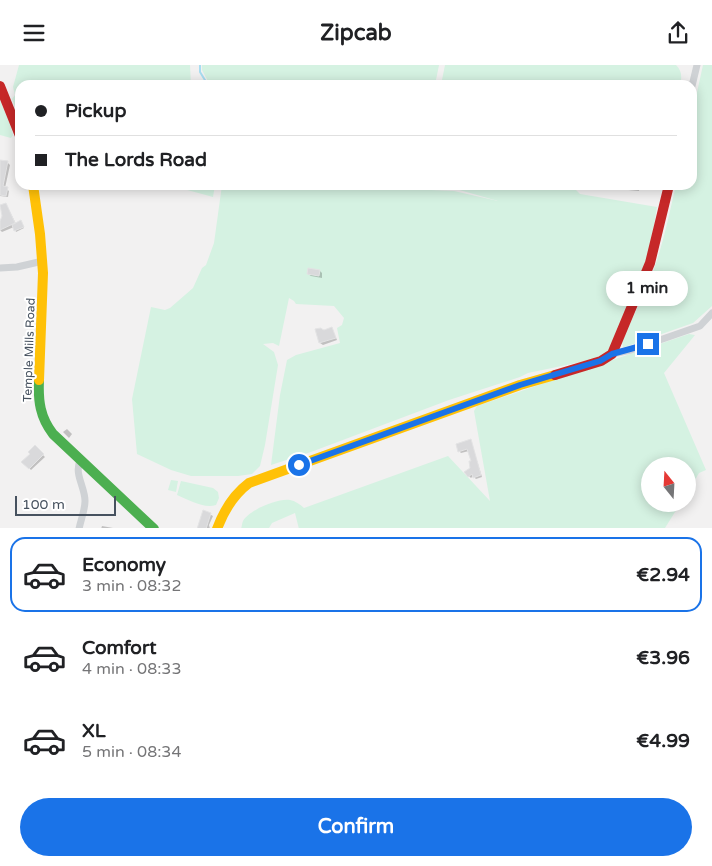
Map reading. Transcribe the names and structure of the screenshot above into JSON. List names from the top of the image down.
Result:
{
  "streets": {
    "street": ["Temple Mills Road"]
  },
  "scale_bar": "100 m",
  "north": "top",
  "page": {
    "header": "Zipcab",
    "banner": ["Pickup", "The Lords Road"],
    "bubble": "1 min",
    "scale": "100 m",
    "list": [
      {
        "name": "Economy",
        "note": "3 min · 08:32",
        "value": "€2.94"
      },
      {
        "name": "Comfort",
        "note": "4 min · 08:33",
        "value": "€3.96"
      },
      {
        "name": "XL",
        "note": "5 min · 08:34",
        "value": "€4.99"
      }
    ],
    "buttons": "Confirm"
  }
}
